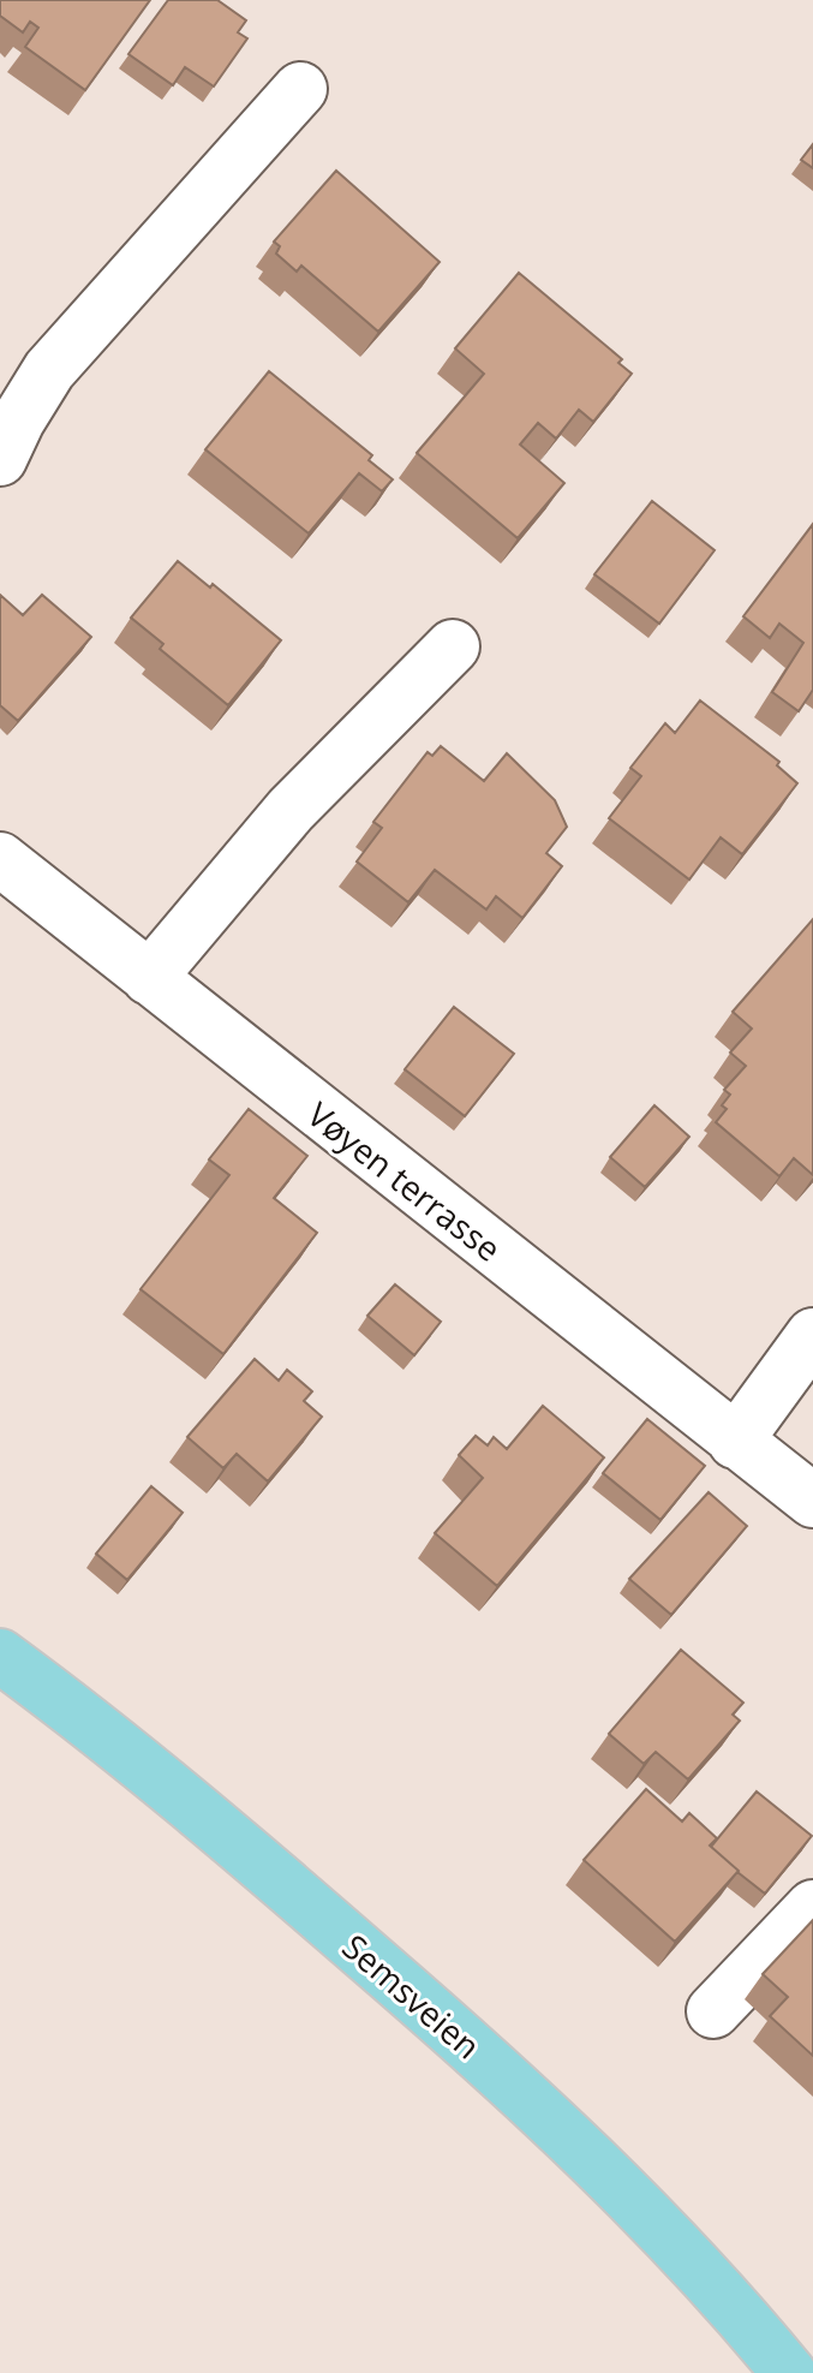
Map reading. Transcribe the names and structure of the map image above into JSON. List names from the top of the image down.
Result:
{
  "streets": {
    "main road": ["Semsveien"],
    "street": ["Vøyen terrasse"]
  }
}
